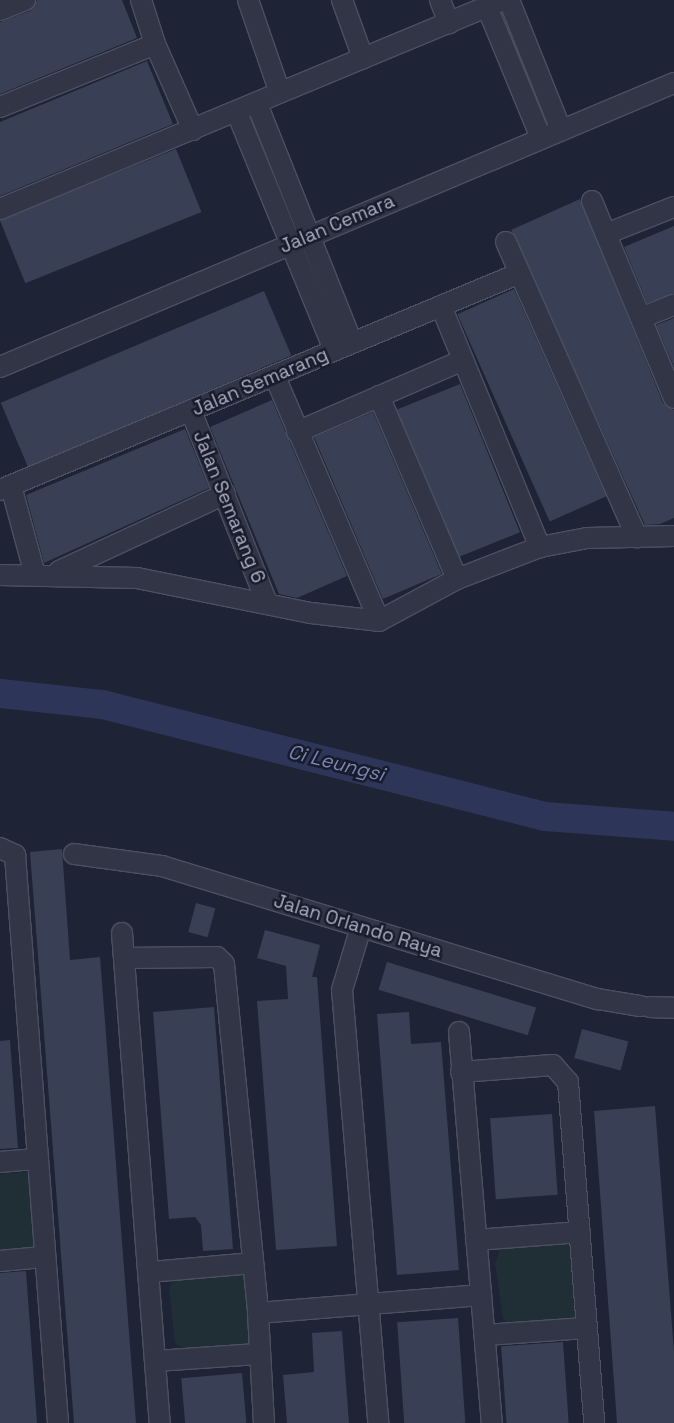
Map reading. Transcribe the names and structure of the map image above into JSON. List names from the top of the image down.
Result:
{
  "streets": {
    "street": [
      "Jalan Cemara",
      "Jalan Semarang",
      "Jalan Semarang 6",
      "Jalan Orlando Raya"
    ]
  },
  "crossings": [
    ["Jalan Semarang", "Jalan Semarang 6"]
  ],
  "water": ["Ci Leungsi"]
}
